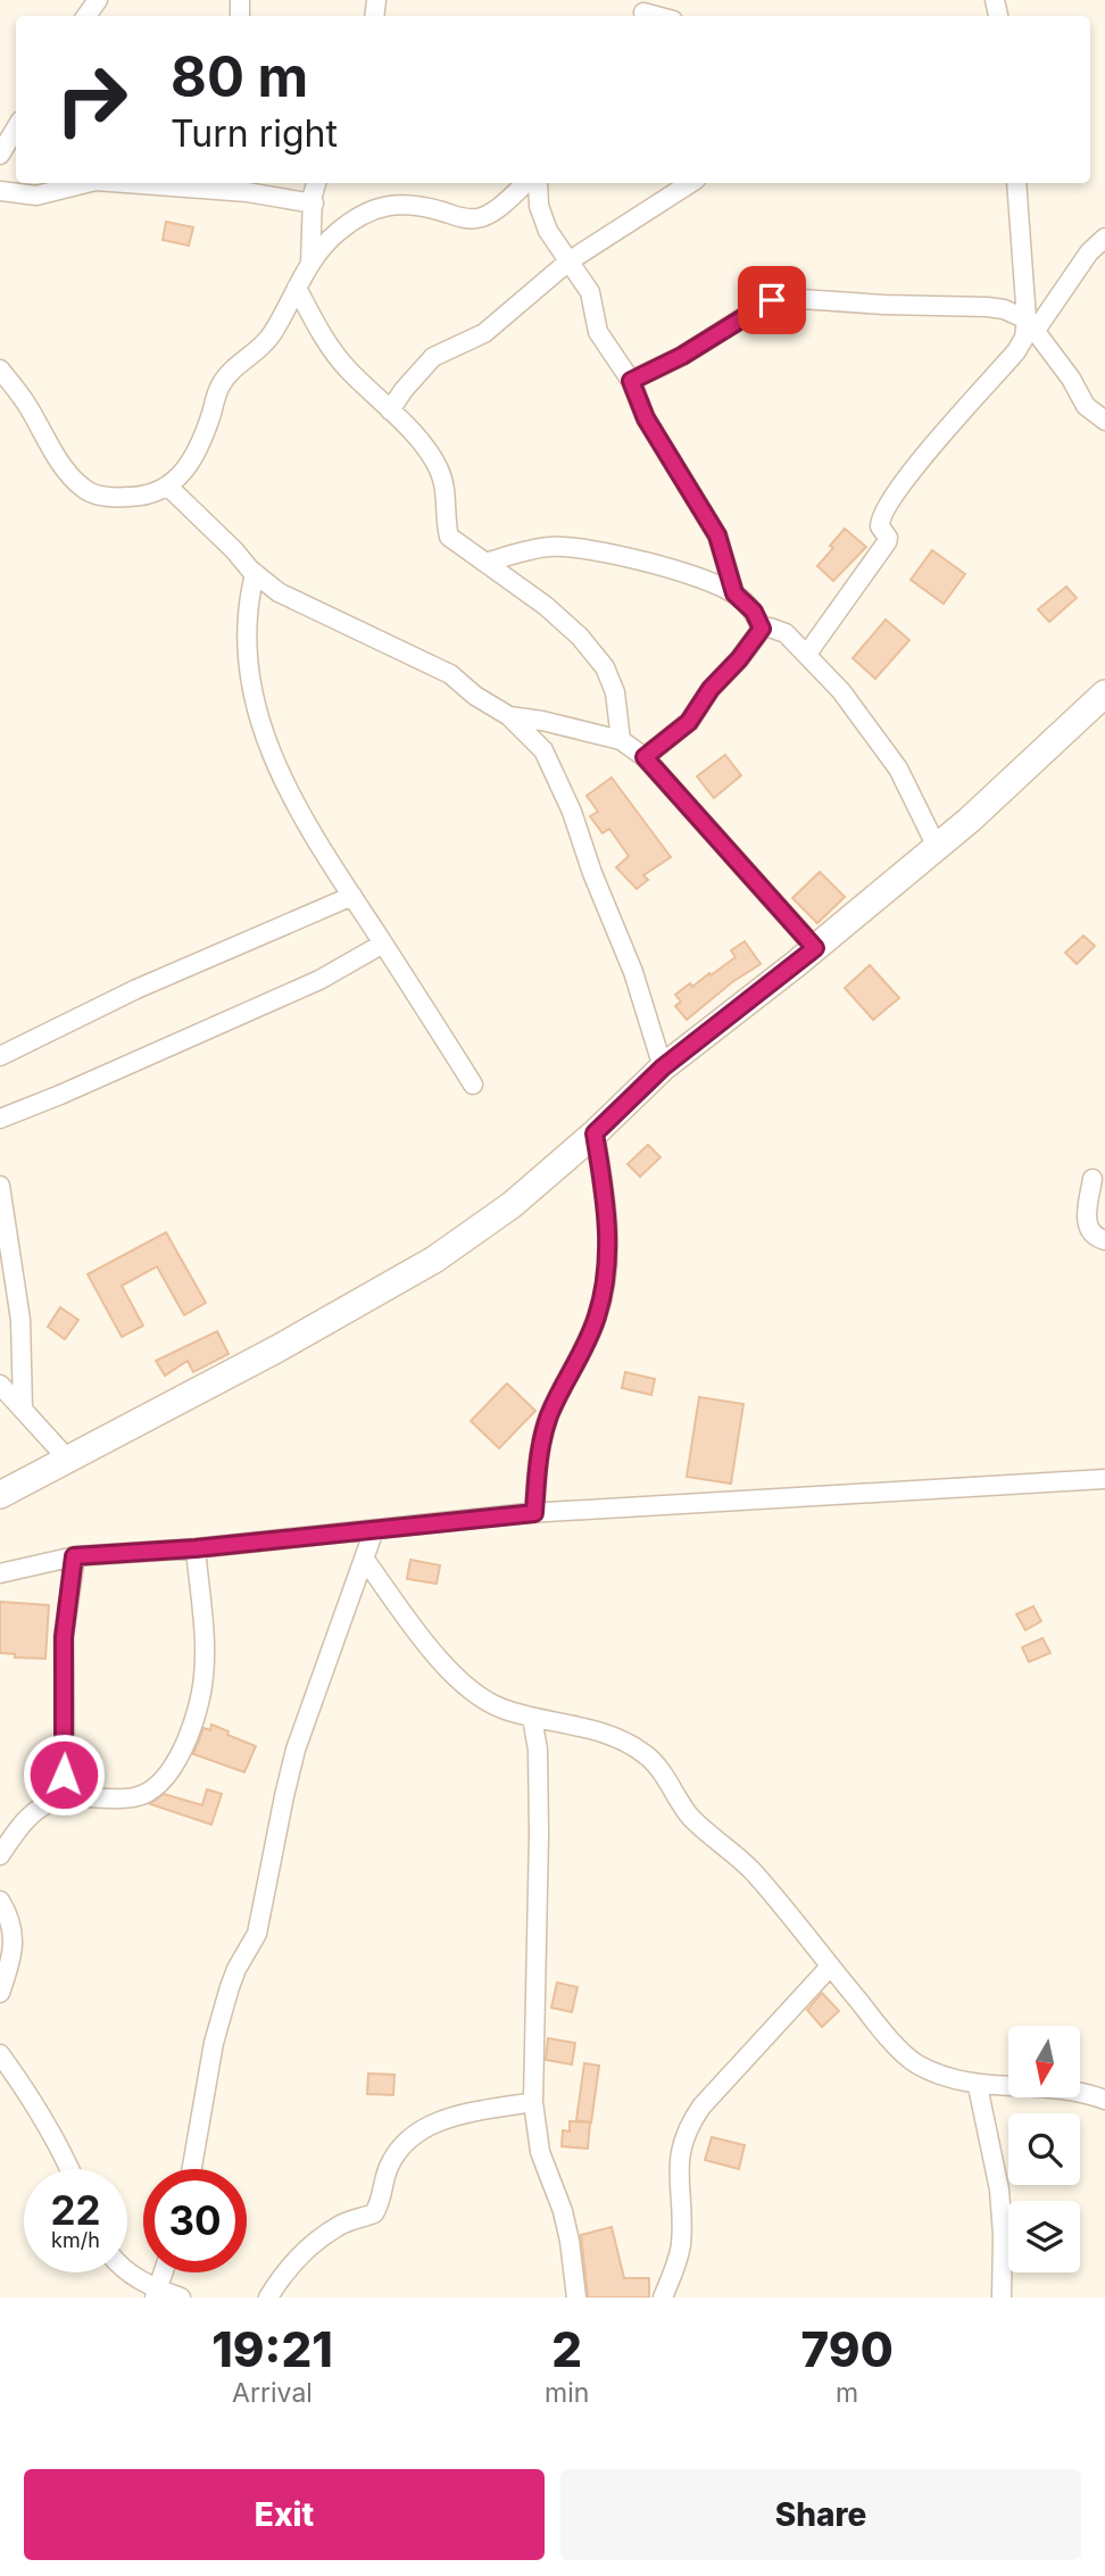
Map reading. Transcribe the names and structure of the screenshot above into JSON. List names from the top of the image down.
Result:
{
  "north": "bottom",
  "page": {
    "turn": ["80 m", "Turn right"],
    "speed": "22 km/h",
    "limit": "30",
    "eta": [
      "19:21",
      "Arrival",
      "2",
      "min",
      "790",
      "m"
    ],
    "buttons": ["Exit", "Share"]
  }
}
